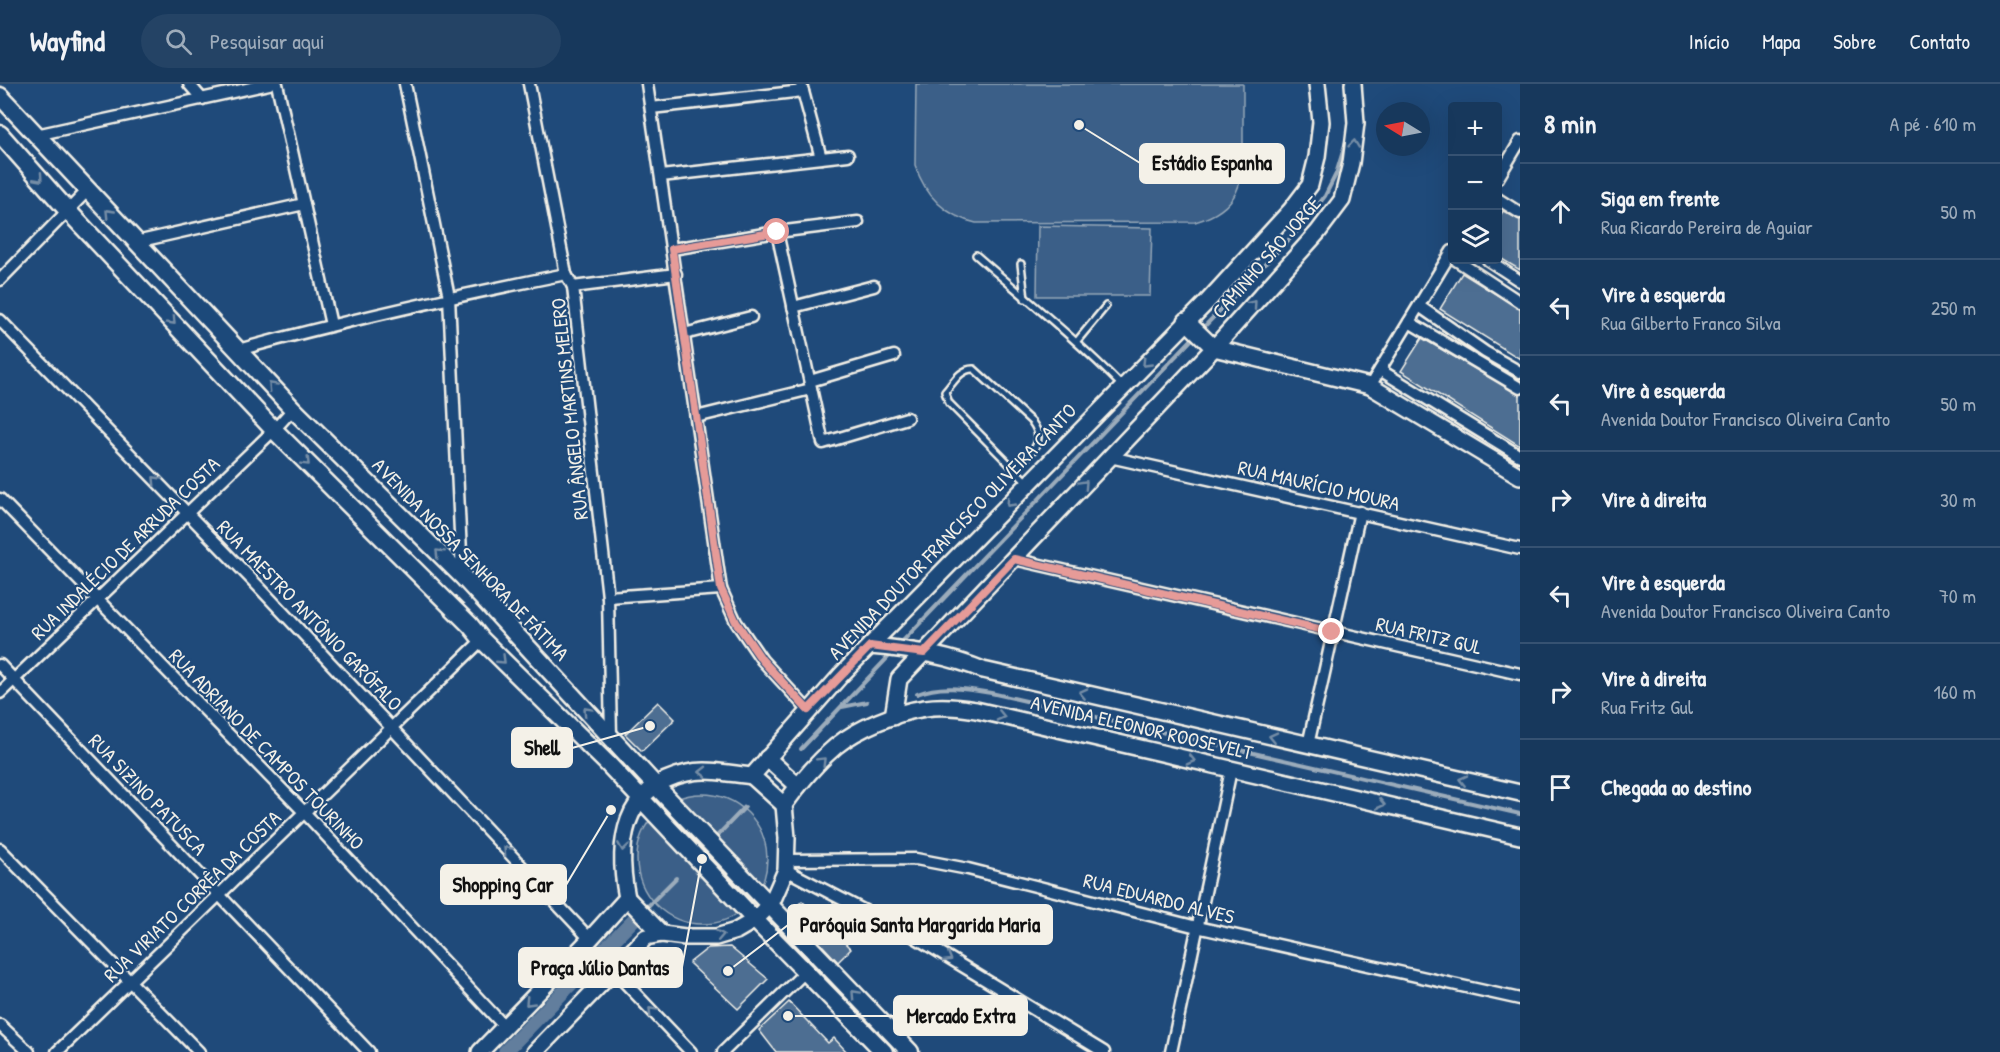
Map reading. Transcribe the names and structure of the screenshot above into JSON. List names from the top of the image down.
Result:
{
  "streets": {
    "main road": ["AVENIDA NOSSA SENHORA DE FÁTIMA"],
    "street": [
      "CAMINHO SÃO JORGE",
      "RUA ÂNGELO MARTINS MELERO",
      "RUA MAURÍCIO MOURA",
      "AVENIDA DOUTOR FRANCISCO OLIVEIRA CANTO",
      "RUA INDALÉCIO DE ARRUDA COSTA",
      "RUA MAESTRO ANTÔNIO GARÓFALO",
      "RUA FRITZ GUL",
      "AVENIDA ELEONOR ROOSEVELT",
      "RUA ADRIANO DE CAMPOS TOURINHO",
      "RUA SIZINO PATUSCA",
      "RUA VIRIATO CORRÊA DA COSTA",
      "RUA EDUARDO ALVES"
    ]
  },
  "crossings": [
    ["CAMINHO SÃO JORGE", "AVENIDA DOUTOR FRANCISCO OLIVEIRA CANTO"],
    ["RUA ÂNGELO MARTINS MELERO", "AVENIDA NOSSA SENHORA DE FÁTIMA"],
    ["AVENIDA DOUTOR FRANCISCO OLIVEIRA CANTO", "AVENIDA ELEONOR ROOSEVELT"],
    ["RUA INDALÉCIO DE ARRUDA COSTA", "AVENIDA NOSSA SENHORA DE FÁTIMA"],
    ["RUA INDALÉCIO DE ARRUDA COSTA", "RUA MAESTRO ANTÔNIO GARÓFALO"],
    ["RUA INDALÉCIO DE ARRUDA COSTA", "RUA ADRIANO DE CAMPOS TOURINHO"],
    ["RUA INDALÉCIO DE ARRUDA COSTA", "RUA SIZINO PATUSCA"],
    ["RUA MAESTRO ANTÔNIO GARÓFALO", "RUA VIRIATO CORRÊA DA COSTA"],
    ["RUA ADRIANO DE CAMPOS TOURINHO", "RUA VIRIATO CORRÊA DA COSTA"],
    ["RUA SIZINO PATUSCA", "RUA VIRIATO CORRÊA DA COSTA"]
  ],
  "one_way": ["RUA MAESTRO ANTÔNIO GARÓFALO"],
  "places": [
    "Estádio Espanha",
    "Shell",
    "Shopping Car",
    "Praça Júlio Dantas",
    "Paróquia Santa Margarida Maria",
    "Mercado Extra"
  ],
  "north": "left",
  "page": {
    "header": "Wayfind",
    "search": "Pesquisar aqui",
    "nav": [
      "Início",
      "Mapa",
      "Sobre",
      "Contato"
    ],
    "heading": ["8 min", "A pé · 610 m"],
    "map_buttons": ["+", "−"],
    "list": [
      ["Siga em frente", "Rua Ricardo Pereira de Aguiar", "50 m"],
      ["Vire à esquerda", "Rua Gilberto Franco Silva", "250 m"],
      ["Vire à esquerda", "Avenida Doutor Francisco Oliveira Canto", "50 m"],
      ["Vire à direita", "30 m"],
      ["Vire à esquerda", "Avenida Doutor Francisco Oliveira Canto", "70 m"],
      ["Vire à direita", "Rua Fritz Gul", "160 m"],
      "Chegada ao destino"
    ]
  }
}
